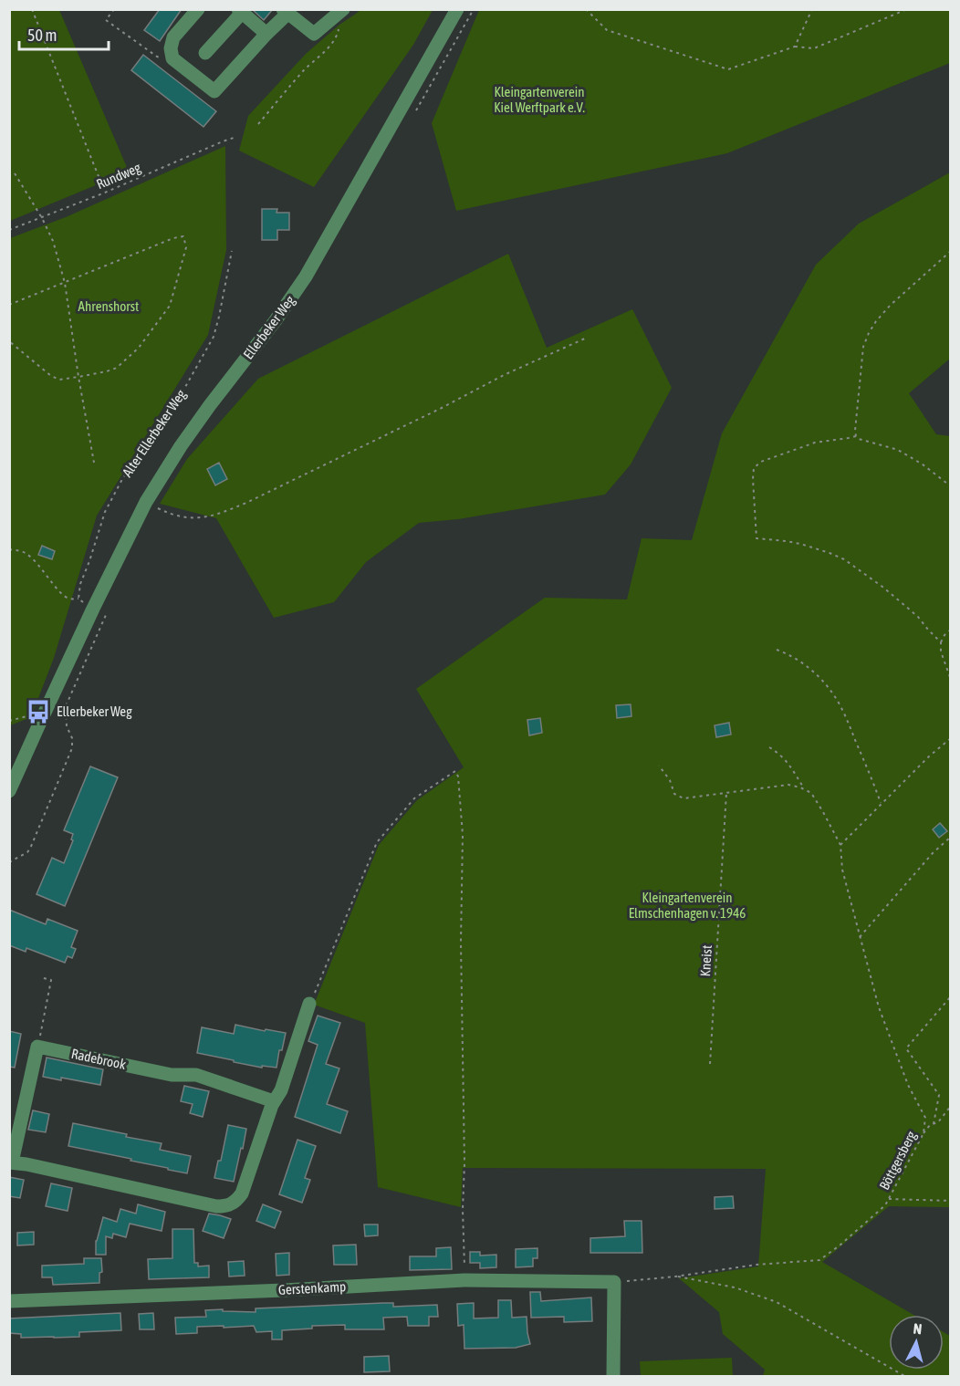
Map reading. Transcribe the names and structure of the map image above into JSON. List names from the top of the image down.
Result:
{
  "streets": {
    "street": ["Ellerbeker Weg", "Radebrook", "Gerstenkamp"],
    "path": [
      "Rundweg",
      "Alter Ellerbeker Weg",
      "Kneist",
      "Böttgersberg"
    ]
  },
  "crossings": [
    ["Böttgersberg", "Gerstenkamp"]
  ],
  "parks": ["Kleingartenverein Kiel Werftpark e.V.", "Ahrenshorst", "Kleingartenverein Elmschenhagen v. 1946"],
  "places": {
    "bus stop": ["Ellerbeker Weg"]
  },
  "scale_bar": "50 m",
  "north": "top"
}
